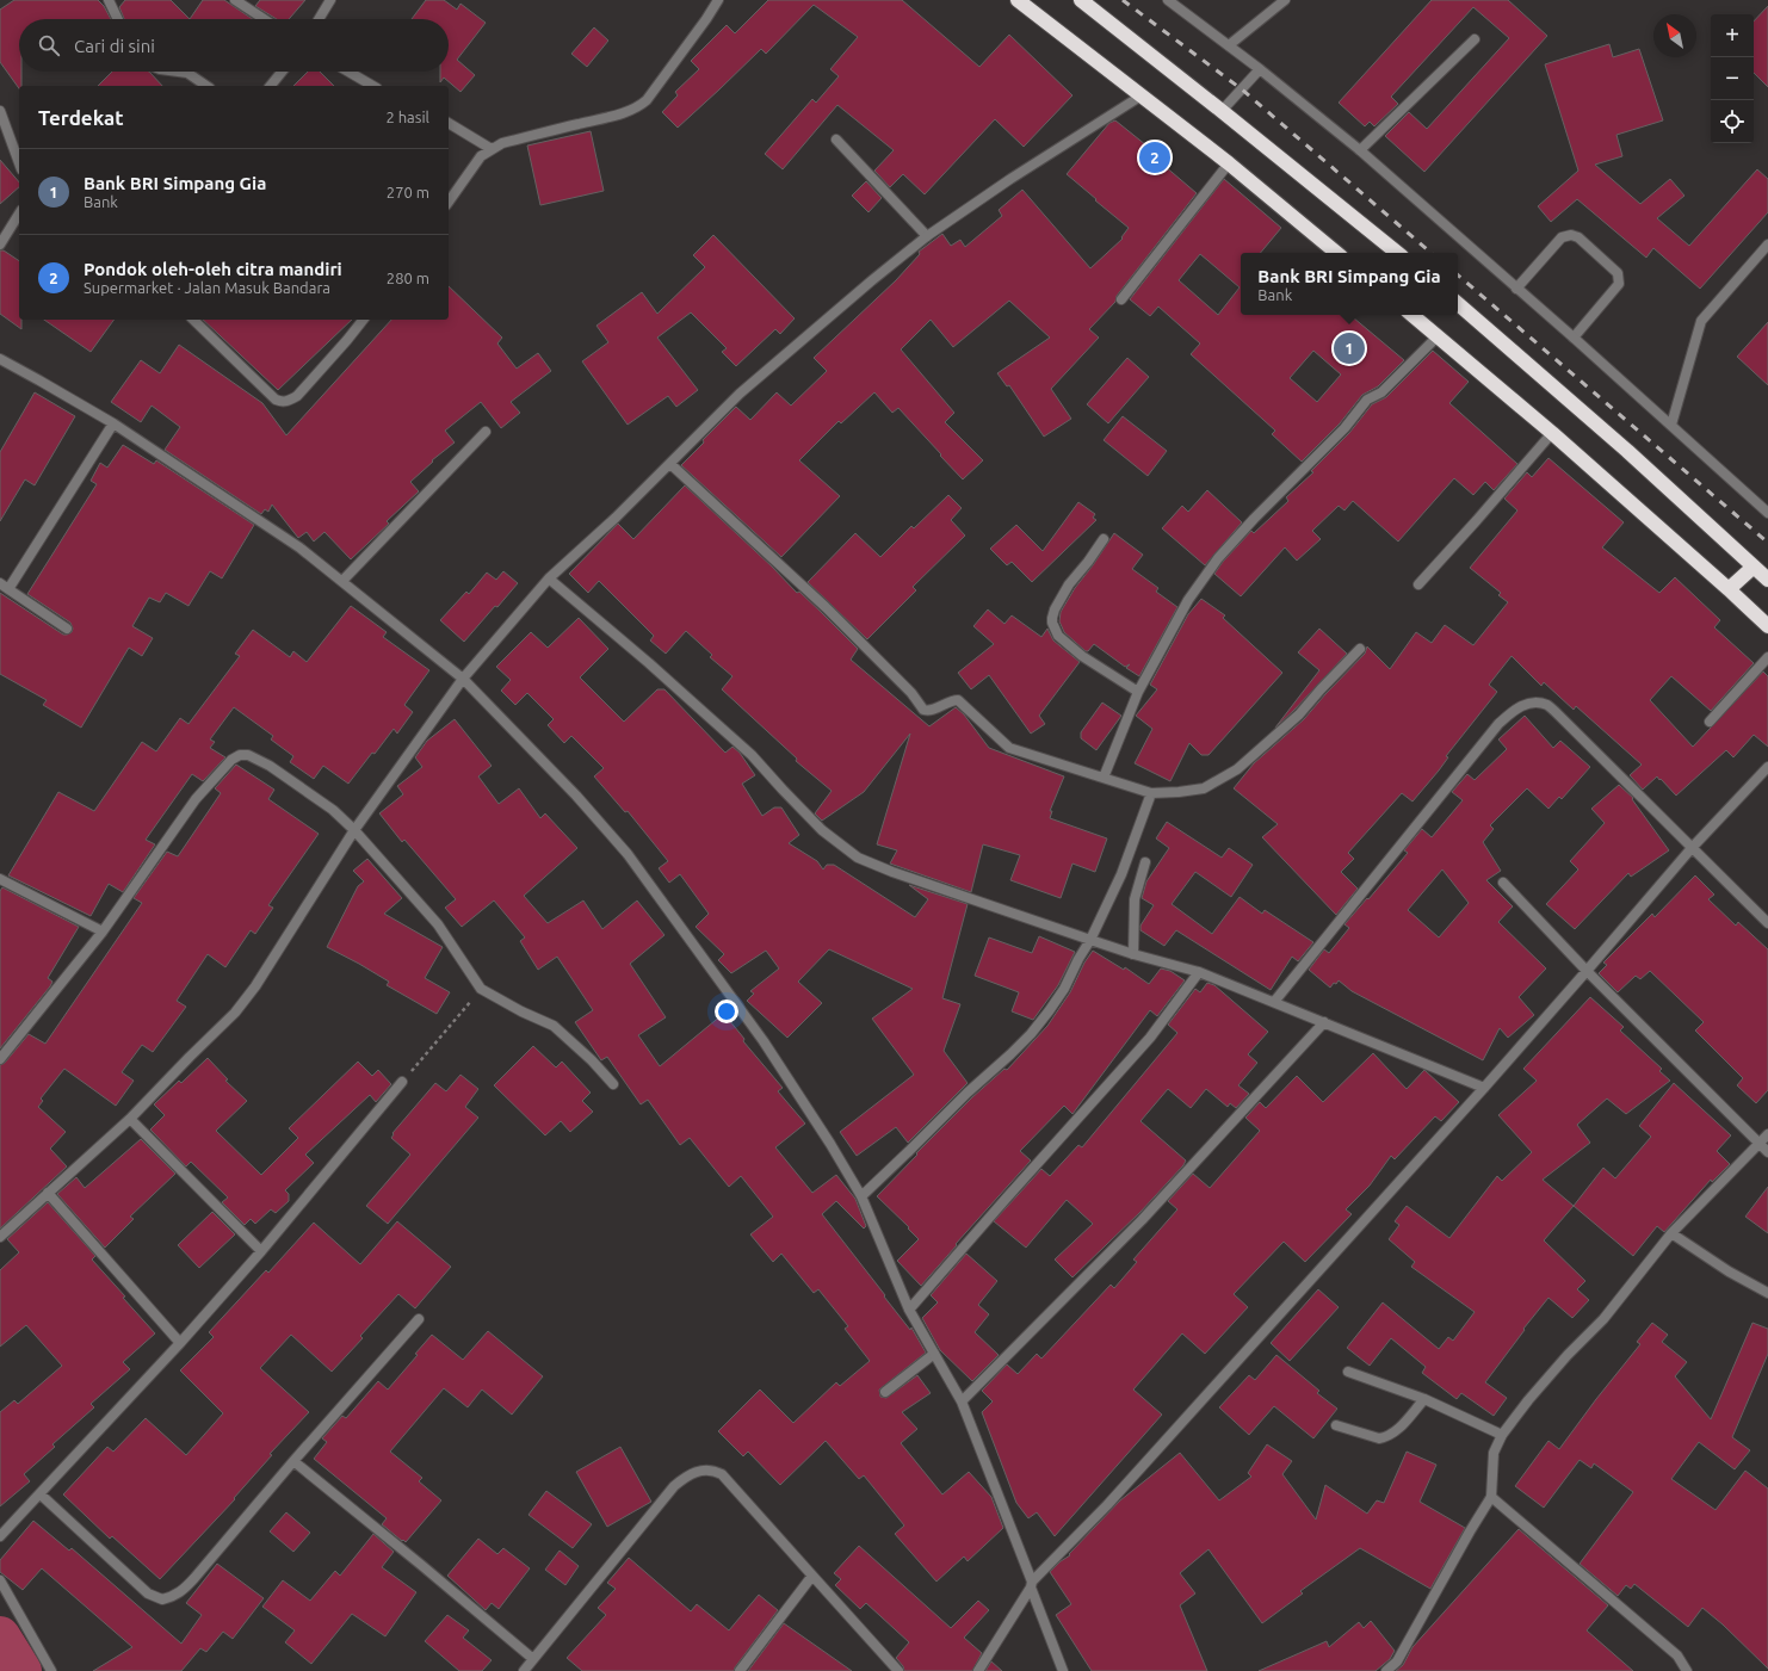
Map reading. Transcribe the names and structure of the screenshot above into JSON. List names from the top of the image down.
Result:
{
  "north": "top left",
  "page": {
    "map_buttons": ["+", "−"],
    "search": "Cari di sini",
    "heading": ["Terdekat", "2 hasil"],
    "pins": ["2", "1"],
    "list": [
      {
        "mark": "1",
        "name": "Bank BRI Simpang Gia",
        "note": "Bank",
        "value": "270 m"
      },
      {
        "mark": "2",
        "name": "Pondok oleh-oleh citra mandiri",
        "note": "Supermarket · Jalan Masuk Bandara",
        "value": "280 m"
      }
    ],
    "popup": ["Bank BRI Simpang Gia", "Bank"]
  }
}
